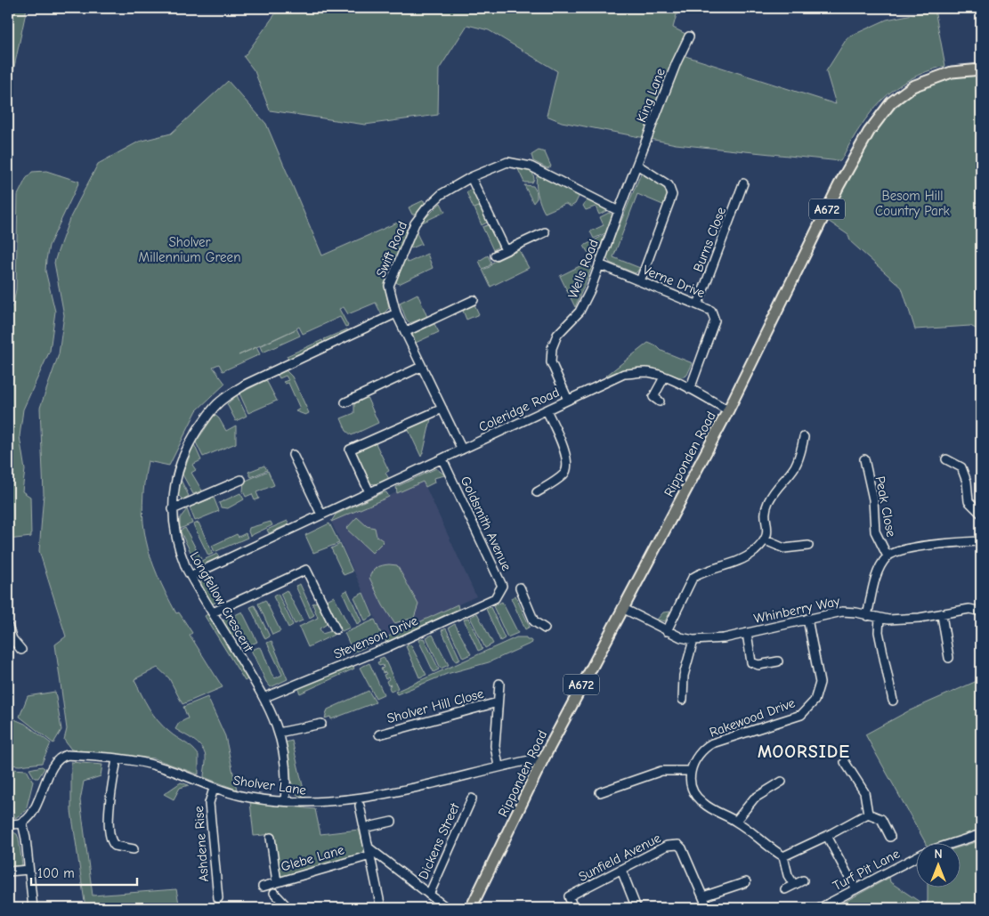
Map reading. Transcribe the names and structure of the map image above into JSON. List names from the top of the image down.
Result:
{
  "streets": {
    "main road": ["A672", "Ripponden Road"],
    "street": [
      "King Lane",
      "Burns Close",
      "Swift Road",
      "Wells Road",
      "Verne Drive",
      "Coleridge Road",
      "Peak Close",
      "Goldsmith Avenue",
      "Longfellow Crescent",
      "Whinberry Way",
      "Stevenson Drive",
      "Sholver Hill Close",
      "Rakewood Drive",
      "Sholver Lane",
      "Dickens Street",
      "Ashdene Rise",
      "Sunfield Avenue",
      "Glebe Lane",
      "Turf Pit Lane"
    ]
  },
  "crossings": [
    ["King Lane", "Wells Road"],
    ["Burns Close", "Verne Drive"],
    ["Swift Road", "Wells Road"],
    ["Swift Road", "Coleridge Road"],
    ["Swift Road", "Longfellow Crescent"],
    ["Wells Road", "Verne Drive"],
    ["Wells Road", "Coleridge Road"],
    ["Verne Drive", "Coleridge Road"],
    ["Coleridge Road", "Ripponden Road"],
    ["Coleridge Road", "Goldsmith Avenue"],
    ["Coleridge Road", "Longfellow Crescent"],
    ["Ripponden Road", "Whinberry Way"],
    ["Ripponden Road", "Sholver Lane"],
    ["Goldsmith Avenue", "Stevenson Drive"],
    ["Longfellow Crescent", "Stevenson Drive"],
    ["Longfellow Crescent", "Sholver Lane"],
    ["Whinberry Way", "Rakewood Drive"],
    ["Sholver Hill Close", "Sholver Lane"],
    ["Sholver Lane", "Ashdene Rise"]
  ],
  "districts": ["MOORSIDE"],
  "parks": ["Besom Hill Country Park", "Sholver Millennium Green"],
  "scale_bar": "100 m",
  "north": "top"
}
